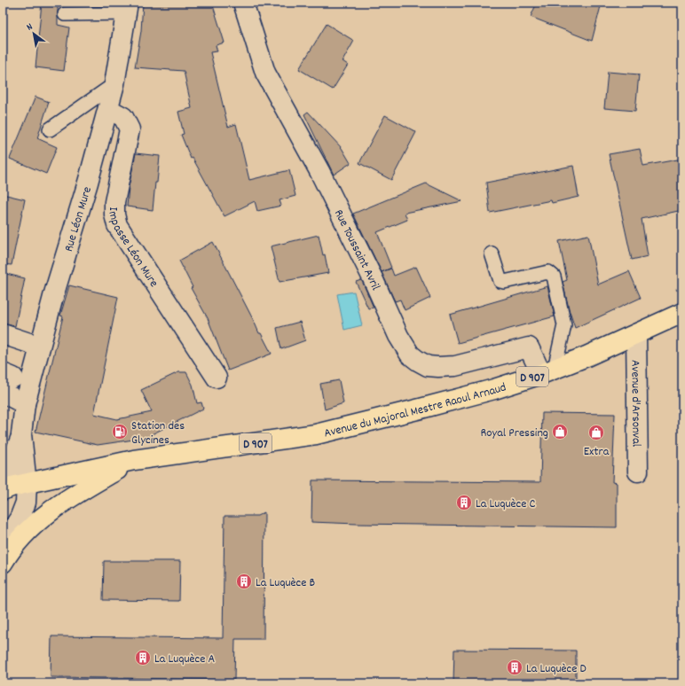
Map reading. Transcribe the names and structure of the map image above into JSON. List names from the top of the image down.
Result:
{
  "streets": {
    "main road": ["D 907", "Avenue du Majoral Mestre Raoul Arnaud"],
    "street": [
      "Rue Léon Mure",
      "Impasse Léon Mure",
      "Rue Toussaint Avril",
      "Avenue d'Arsonval"
    ]
  },
  "crossings": [
    ["Rue Léon Mure", "Impasse Léon Mure"],
    ["Rue Toussaint Avril", "Avenue du Majoral Mestre Raoul Arnaud"],
    ["D 907", "Avenue du Majoral Mestre Raoul Arnaud"],
    ["Avenue d'Arsonval", "Avenue du Majoral Mestre Raoul Arnaud"]
  ],
  "places": {
    "fuel station": ["Station des Glycines"],
    "shop": ["Royal Pressing", "Extra"],
    "building": [
      "La Luquèce C",
      "La Luquèce B",
      "La Luquèce A",
      "La Luquèce D"
    ]
  },
  "north": "top left"
}
